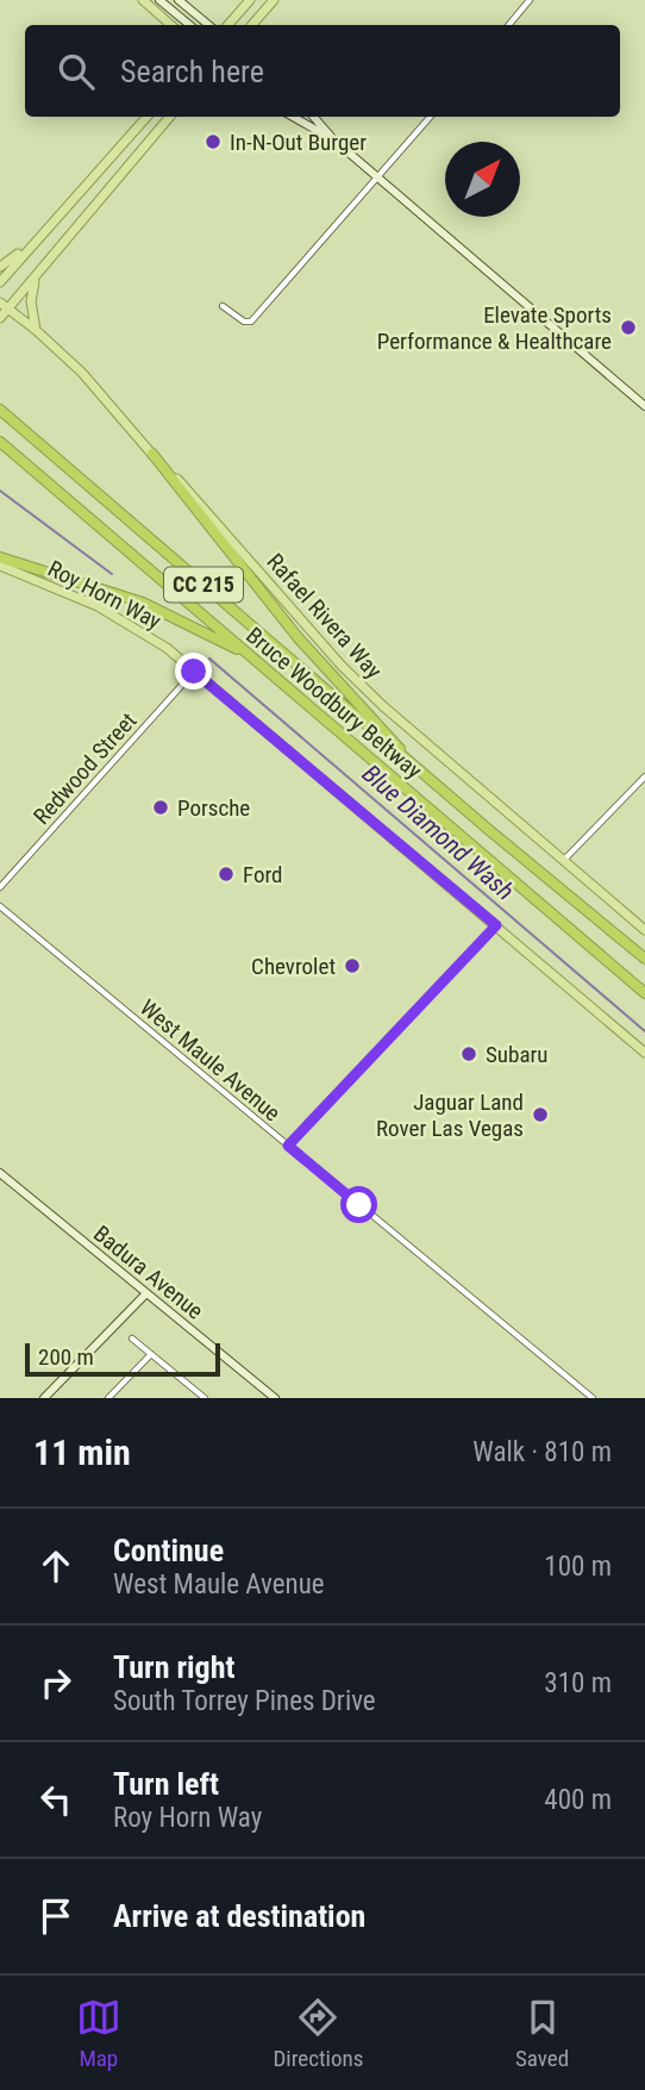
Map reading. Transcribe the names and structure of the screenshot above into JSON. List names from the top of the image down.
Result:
{
  "streets": {
    "highway": ["CC 215", "Bruce Woodbury Beltway"],
    "main road": ["Roy Horn Way", "Rafael Rivera Way", "Badura Avenue"],
    "street": ["Redwood Street", "West Maule Avenue"]
  },
  "crossings": [
    ["Roy Horn Way", "Redwood Street"]
  ],
  "water": ["Blue Diamond Wash"],
  "places": [
    "In-N-Out Burger",
    "Elevate Sports Performance & Healthcare",
    "Porsche",
    "Ford",
    "Chevrolet",
    "Subaru",
    "Jaguar Land Rover Las Vegas"
  ],
  "scale_bar": "200 m",
  "north": "top right",
  "page": {
    "search": "Search here",
    "scale": "200 m",
    "heading": ["11 min", "Walk · 810 m"],
    "list": [
      ["Continue", "West Maule Avenue", "100 m"],
      ["Turn right", "South Torrey Pines Drive", "310 m"],
      ["Turn left", "Roy Horn Way", "400 m"],
      "Arrive at destination"
    ],
    "nav": ["Map", "Directions", "Saved"]
  }
}
